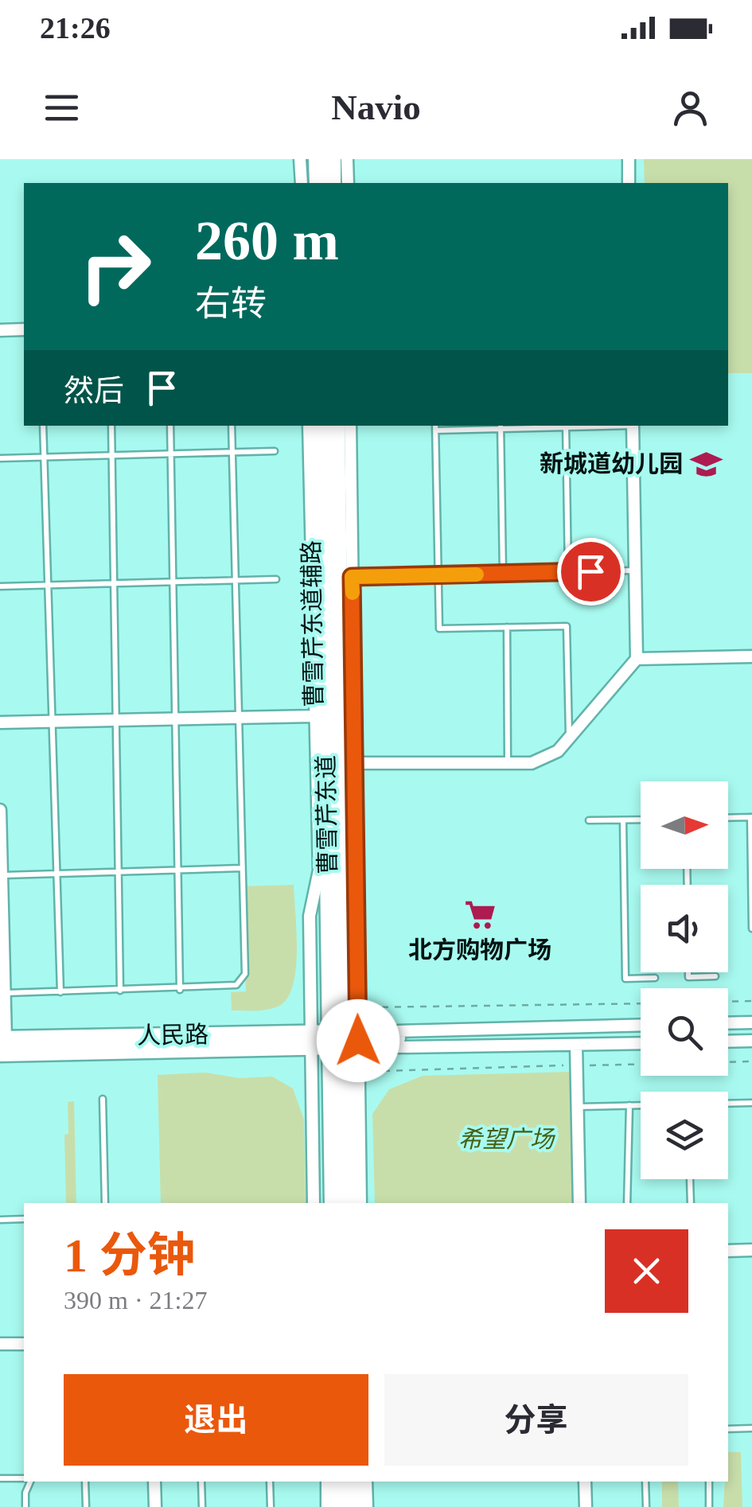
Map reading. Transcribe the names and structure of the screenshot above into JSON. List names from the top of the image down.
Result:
{
  "streets": {
    "main road": ["曹雪芹东道", "人民路"],
    "street": ["曹雪芹东道辅路"]
  },
  "crossings": [
    ["曹雪芹东道辅路", "曹雪芹东道"],
    ["曹雪芹东道辅路", "人民路"],
    ["曹雪芹东道", "人民路"]
  ],
  "parks": ["希望广场"],
  "places": {
    "school or university": ["新城道幼儿园"],
    "supermarket": ["北方购物广场"]
  },
  "north": "right",
  "page": {
    "status": "21:26",
    "header": "Navio",
    "turn": ["260 m", "右转"],
    "then": "然后",
    "heading": ["1 分钟", "390 m · 21:27"],
    "buttons": ["退出", "分享"]
  }
}
